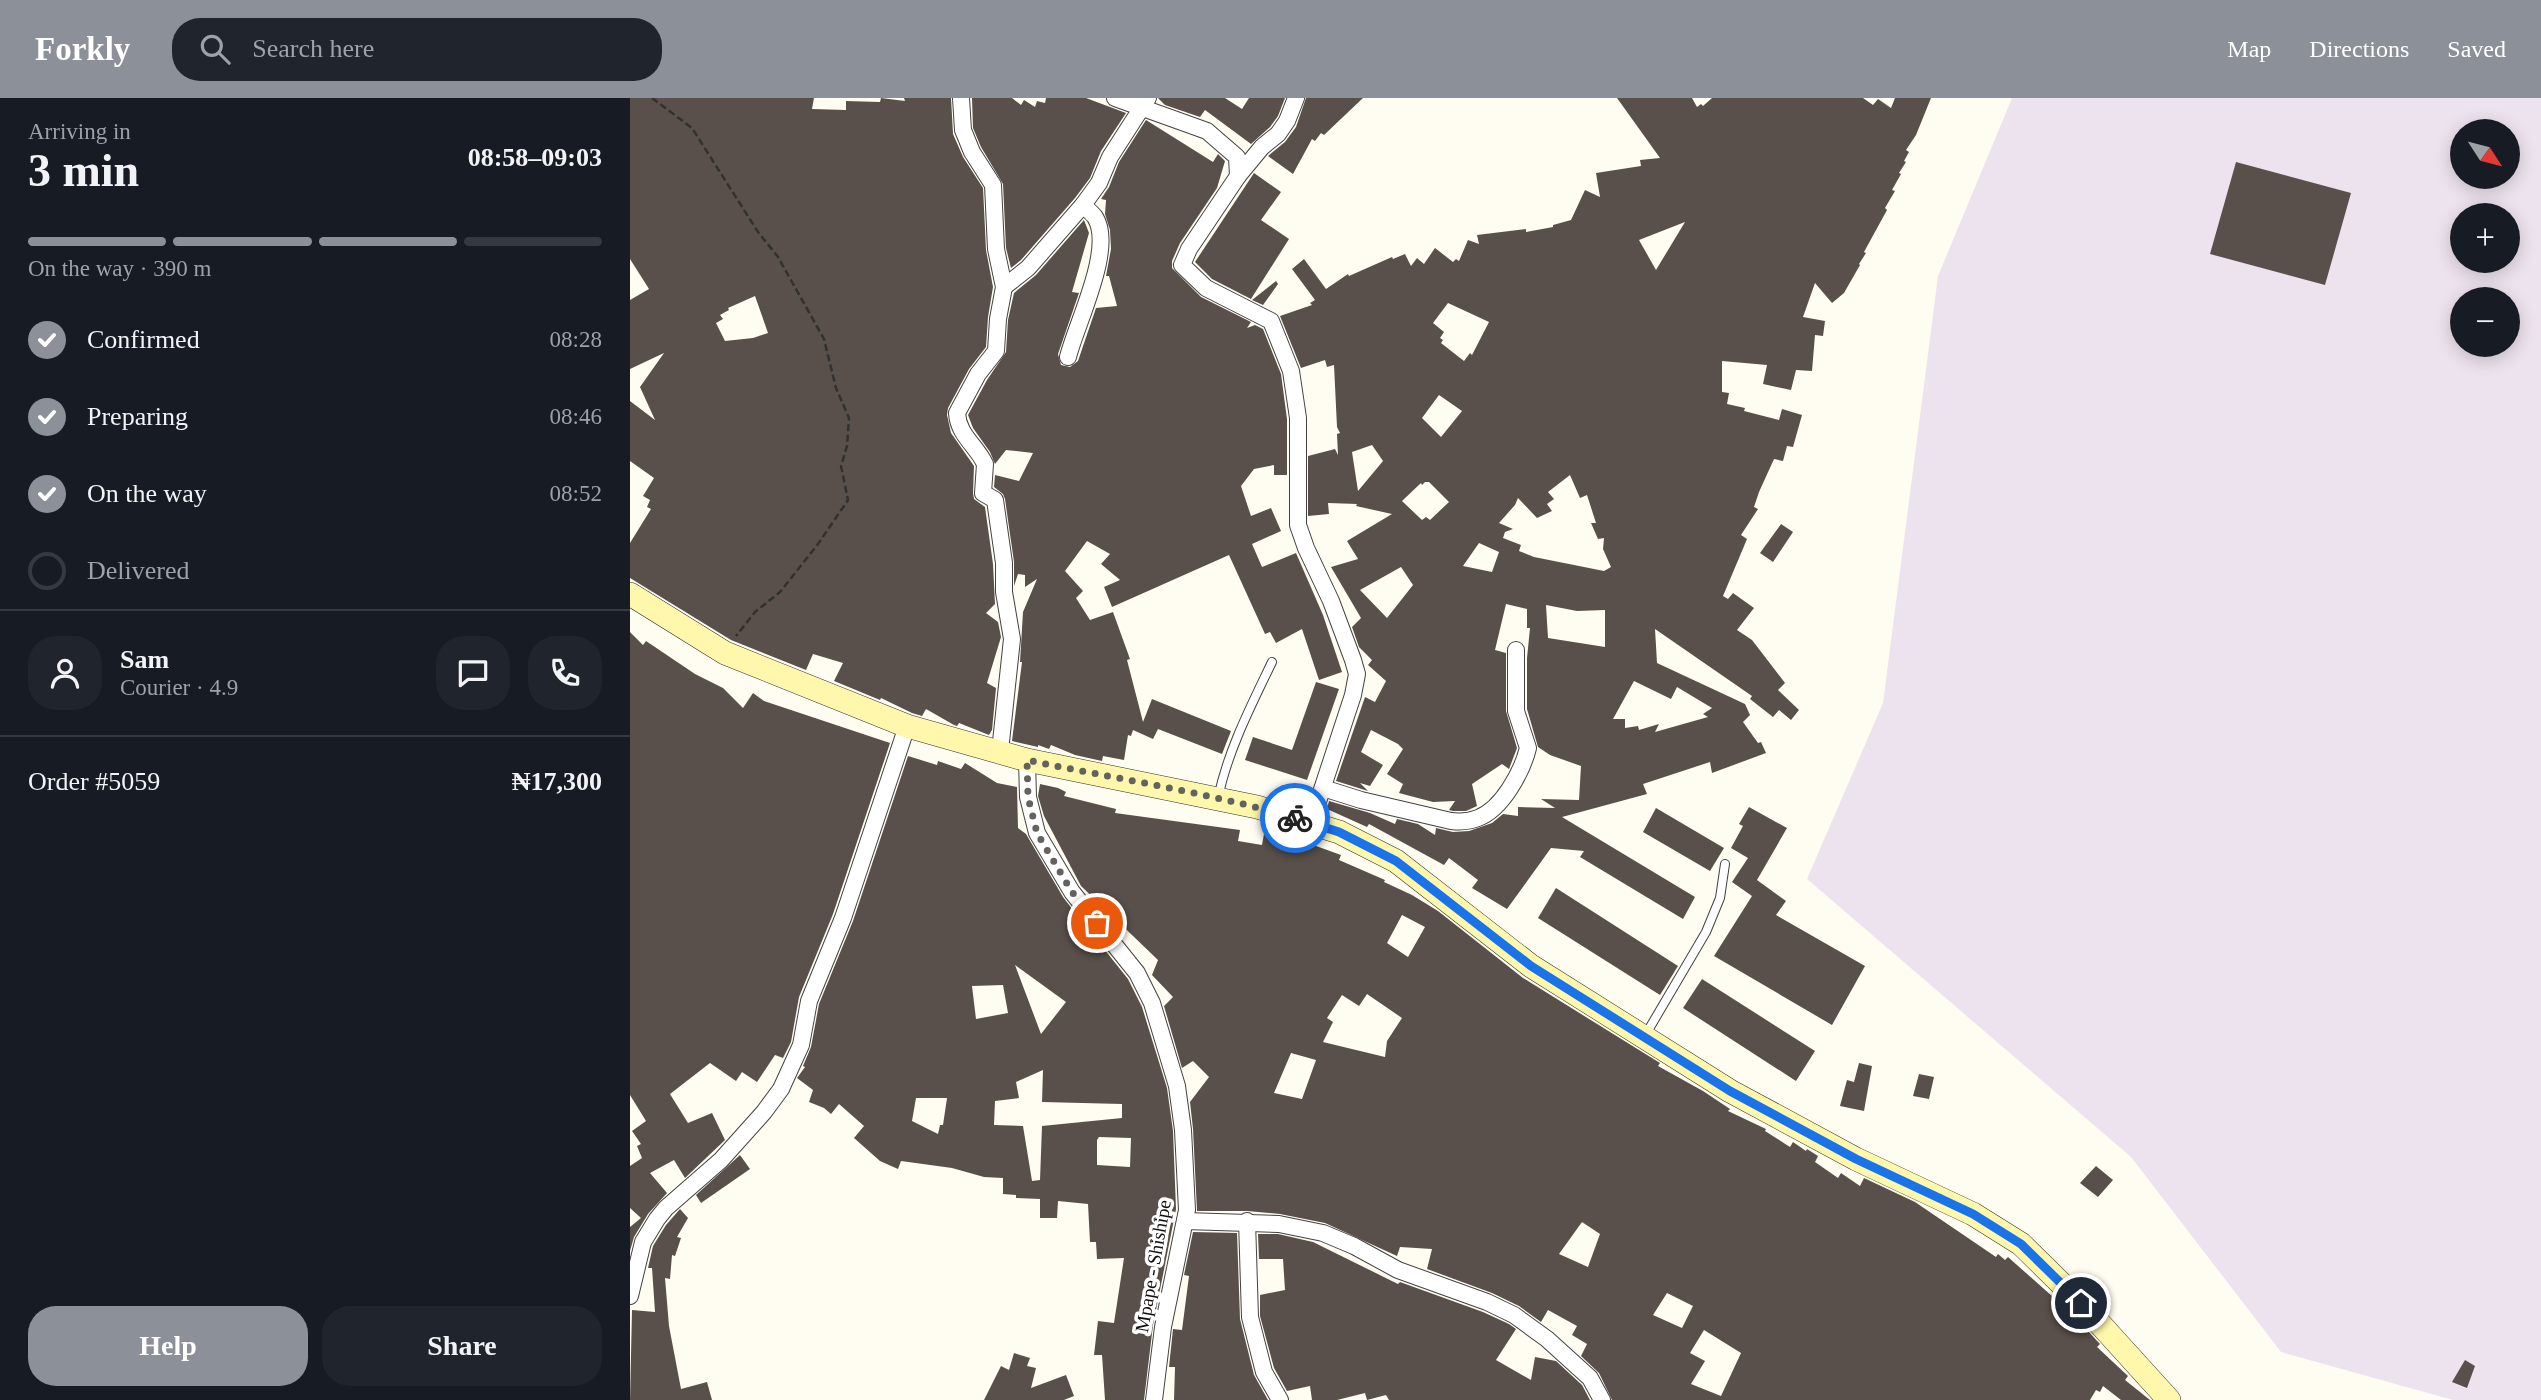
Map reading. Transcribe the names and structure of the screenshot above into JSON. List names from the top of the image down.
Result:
{
  "streets": {
    "street": ["Mpape - Shishipe"]
  },
  "north": "bottom right",
  "page": {
    "header": "Forkly",
    "search": "Search here",
    "nav": ["Map", "Directions", "Saved"],
    "heading": ["3 min", "Arriving in", "08:58–09:03"],
    "panel": [
      "Sam",
      "Courier · 4.9",
      "Order #5059",
      "₦17,300"
    ],
    "map_buttons": ["+", "−"],
    "bar": "On the way · 390 m",
    "list": [
      ["Confirmed", "08:28"],
      ["Preparing", "08:46"],
      ["On the way", "08:52"],
      "Delivered"
    ],
    "buttons": ["Help", "Share"]
  }
}
